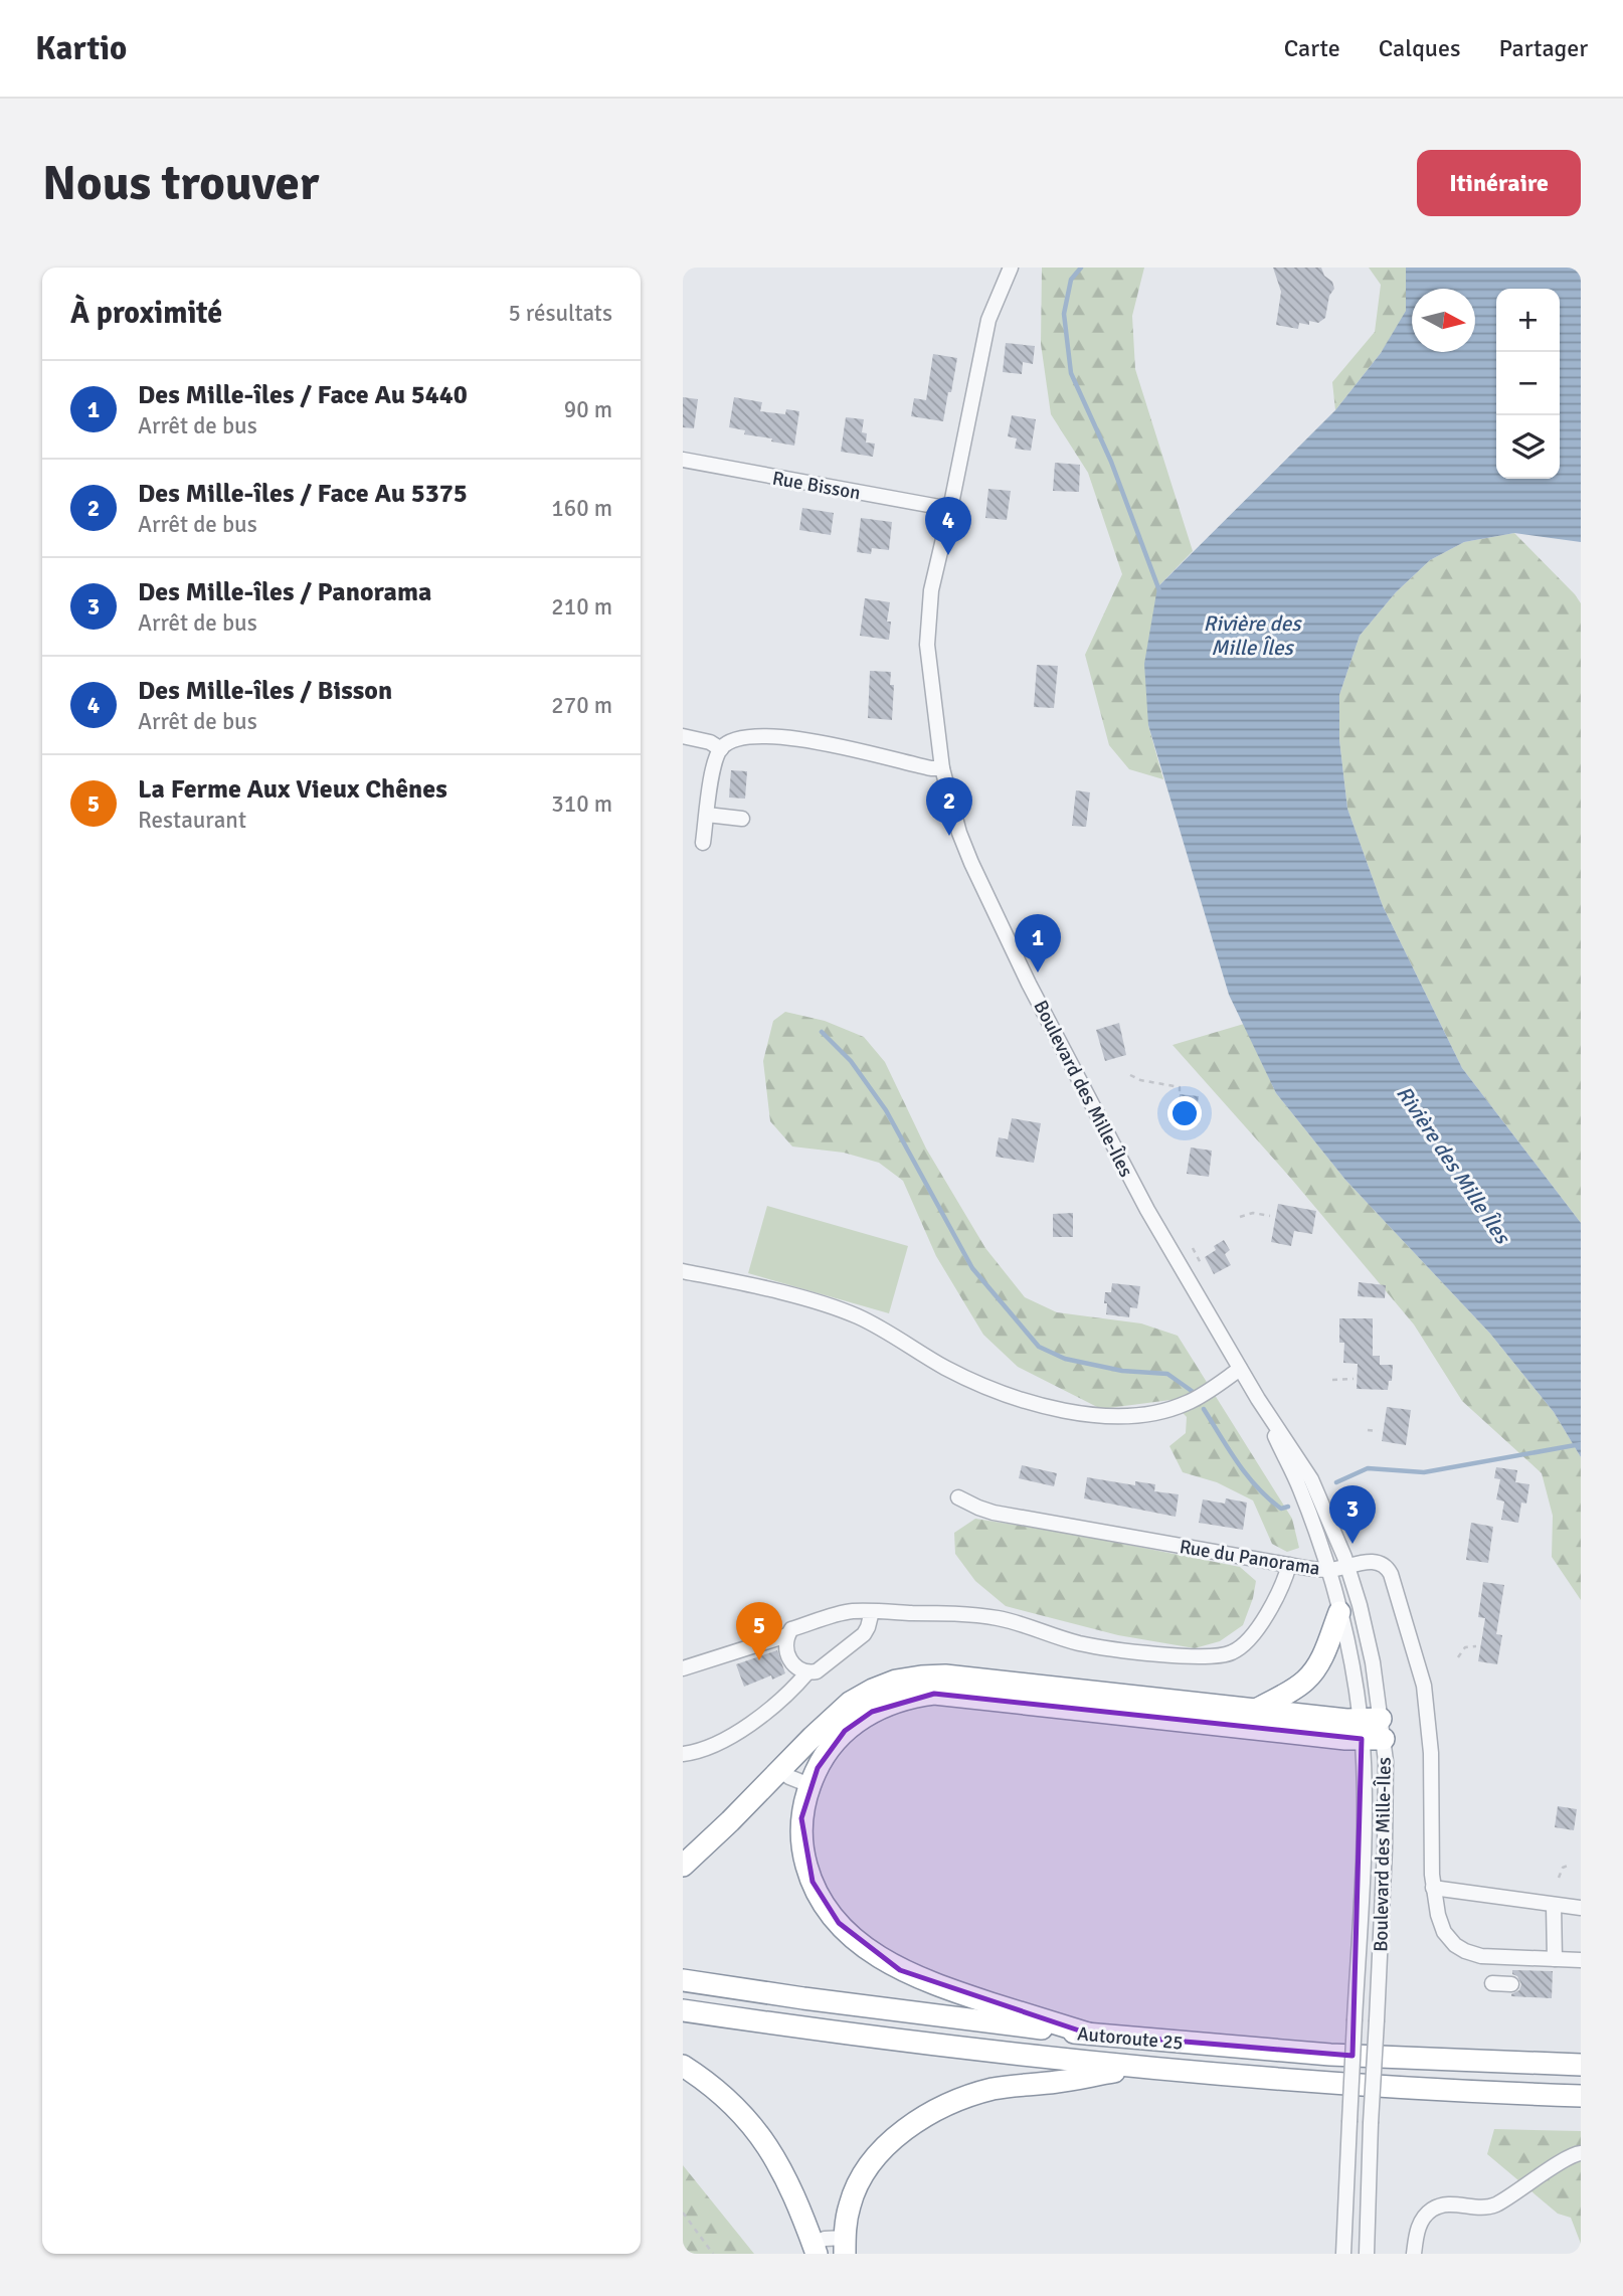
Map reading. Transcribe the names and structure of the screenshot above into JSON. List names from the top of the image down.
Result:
{
  "streets": {
    "highway": ["Autoroute 25"],
    "street": ["Rue Bisson", "Boulevard des Mille-Îles", "Rue du Panorama"]
  },
  "crossings": [
    ["Rue Bisson", "Boulevard des Mille-Îles"],
    ["Boulevard des Mille-Îles", "Rue du Panorama"]
  ],
  "water": ["Rivière des Mille Îles"],
  "north": "right",
  "page": {
    "header": "Kartio",
    "nav": ["Carte", "Calques", "Partager"],
    "buttons": "Itinéraire",
    "title": "Nous trouver",
    "heading": ["À proximité", "5 résultats"],
    "map_buttons": ["+", "−"],
    "list": [
      {
        "mark": "1",
        "name": "Des Mille-îles / Face Au 5440",
        "note": "Arrêt de bus",
        "value": "90 m"
      },
      {
        "mark": "2",
        "name": "Des Mille-îles / Face Au 5375",
        "note": "Arrêt de bus",
        "value": "160 m"
      },
      {
        "mark": "3",
        "name": "Des Mille-îles / Panorama",
        "note": "Arrêt de bus",
        "value": "210 m"
      },
      {
        "mark": "4",
        "name": "Des Mille-îles / Bisson",
        "note": "Arrêt de bus",
        "value": "270 m"
      },
      {
        "mark": "5",
        "name": "La Ferme Aux Vieux Chênes",
        "note": "Restaurant",
        "value": "310 m"
      }
    ],
    "pins": [
      "4",
      "2",
      "1",
      "3",
      "5"
    ]
  }
}
